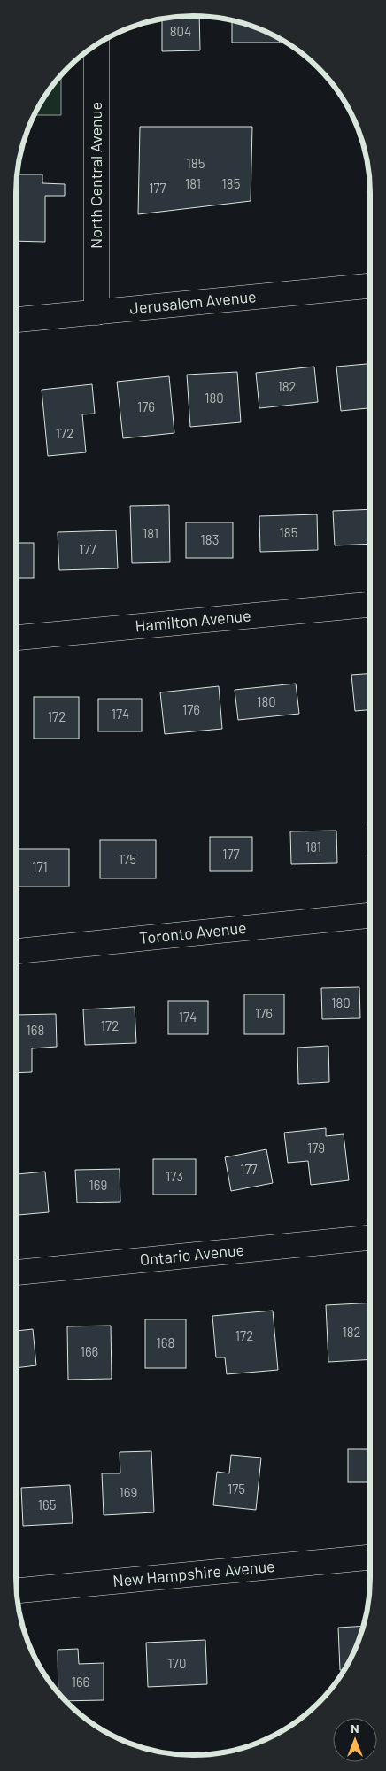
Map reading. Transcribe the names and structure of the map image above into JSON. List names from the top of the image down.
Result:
{
  "streets": {
    "street": [
      "North Central Avenue",
      "Jerusalem Avenue",
      "Hamilton Avenue",
      "Toronto Avenue",
      "Ontario Avenue",
      "New Hampshire Avenue"
    ]
  },
  "crossings": [
    ["North Central Avenue", "Jerusalem Avenue"]
  ],
  "house_numbers": [
    "804",
    "185",
    "181",
    "185",
    "177",
    "182",
    "180",
    "176",
    "172",
    "185",
    "181",
    "183",
    "177",
    "180",
    "176",
    "174",
    "172",
    "181",
    "177",
    "175",
    "171",
    "180",
    "176",
    "174",
    "172",
    "168",
    "179",
    "177",
    "173",
    "169",
    "182",
    "172",
    "168",
    "166",
    "175",
    "169",
    "165",
    "170",
    "166"
  ],
  "north": "top"
}
